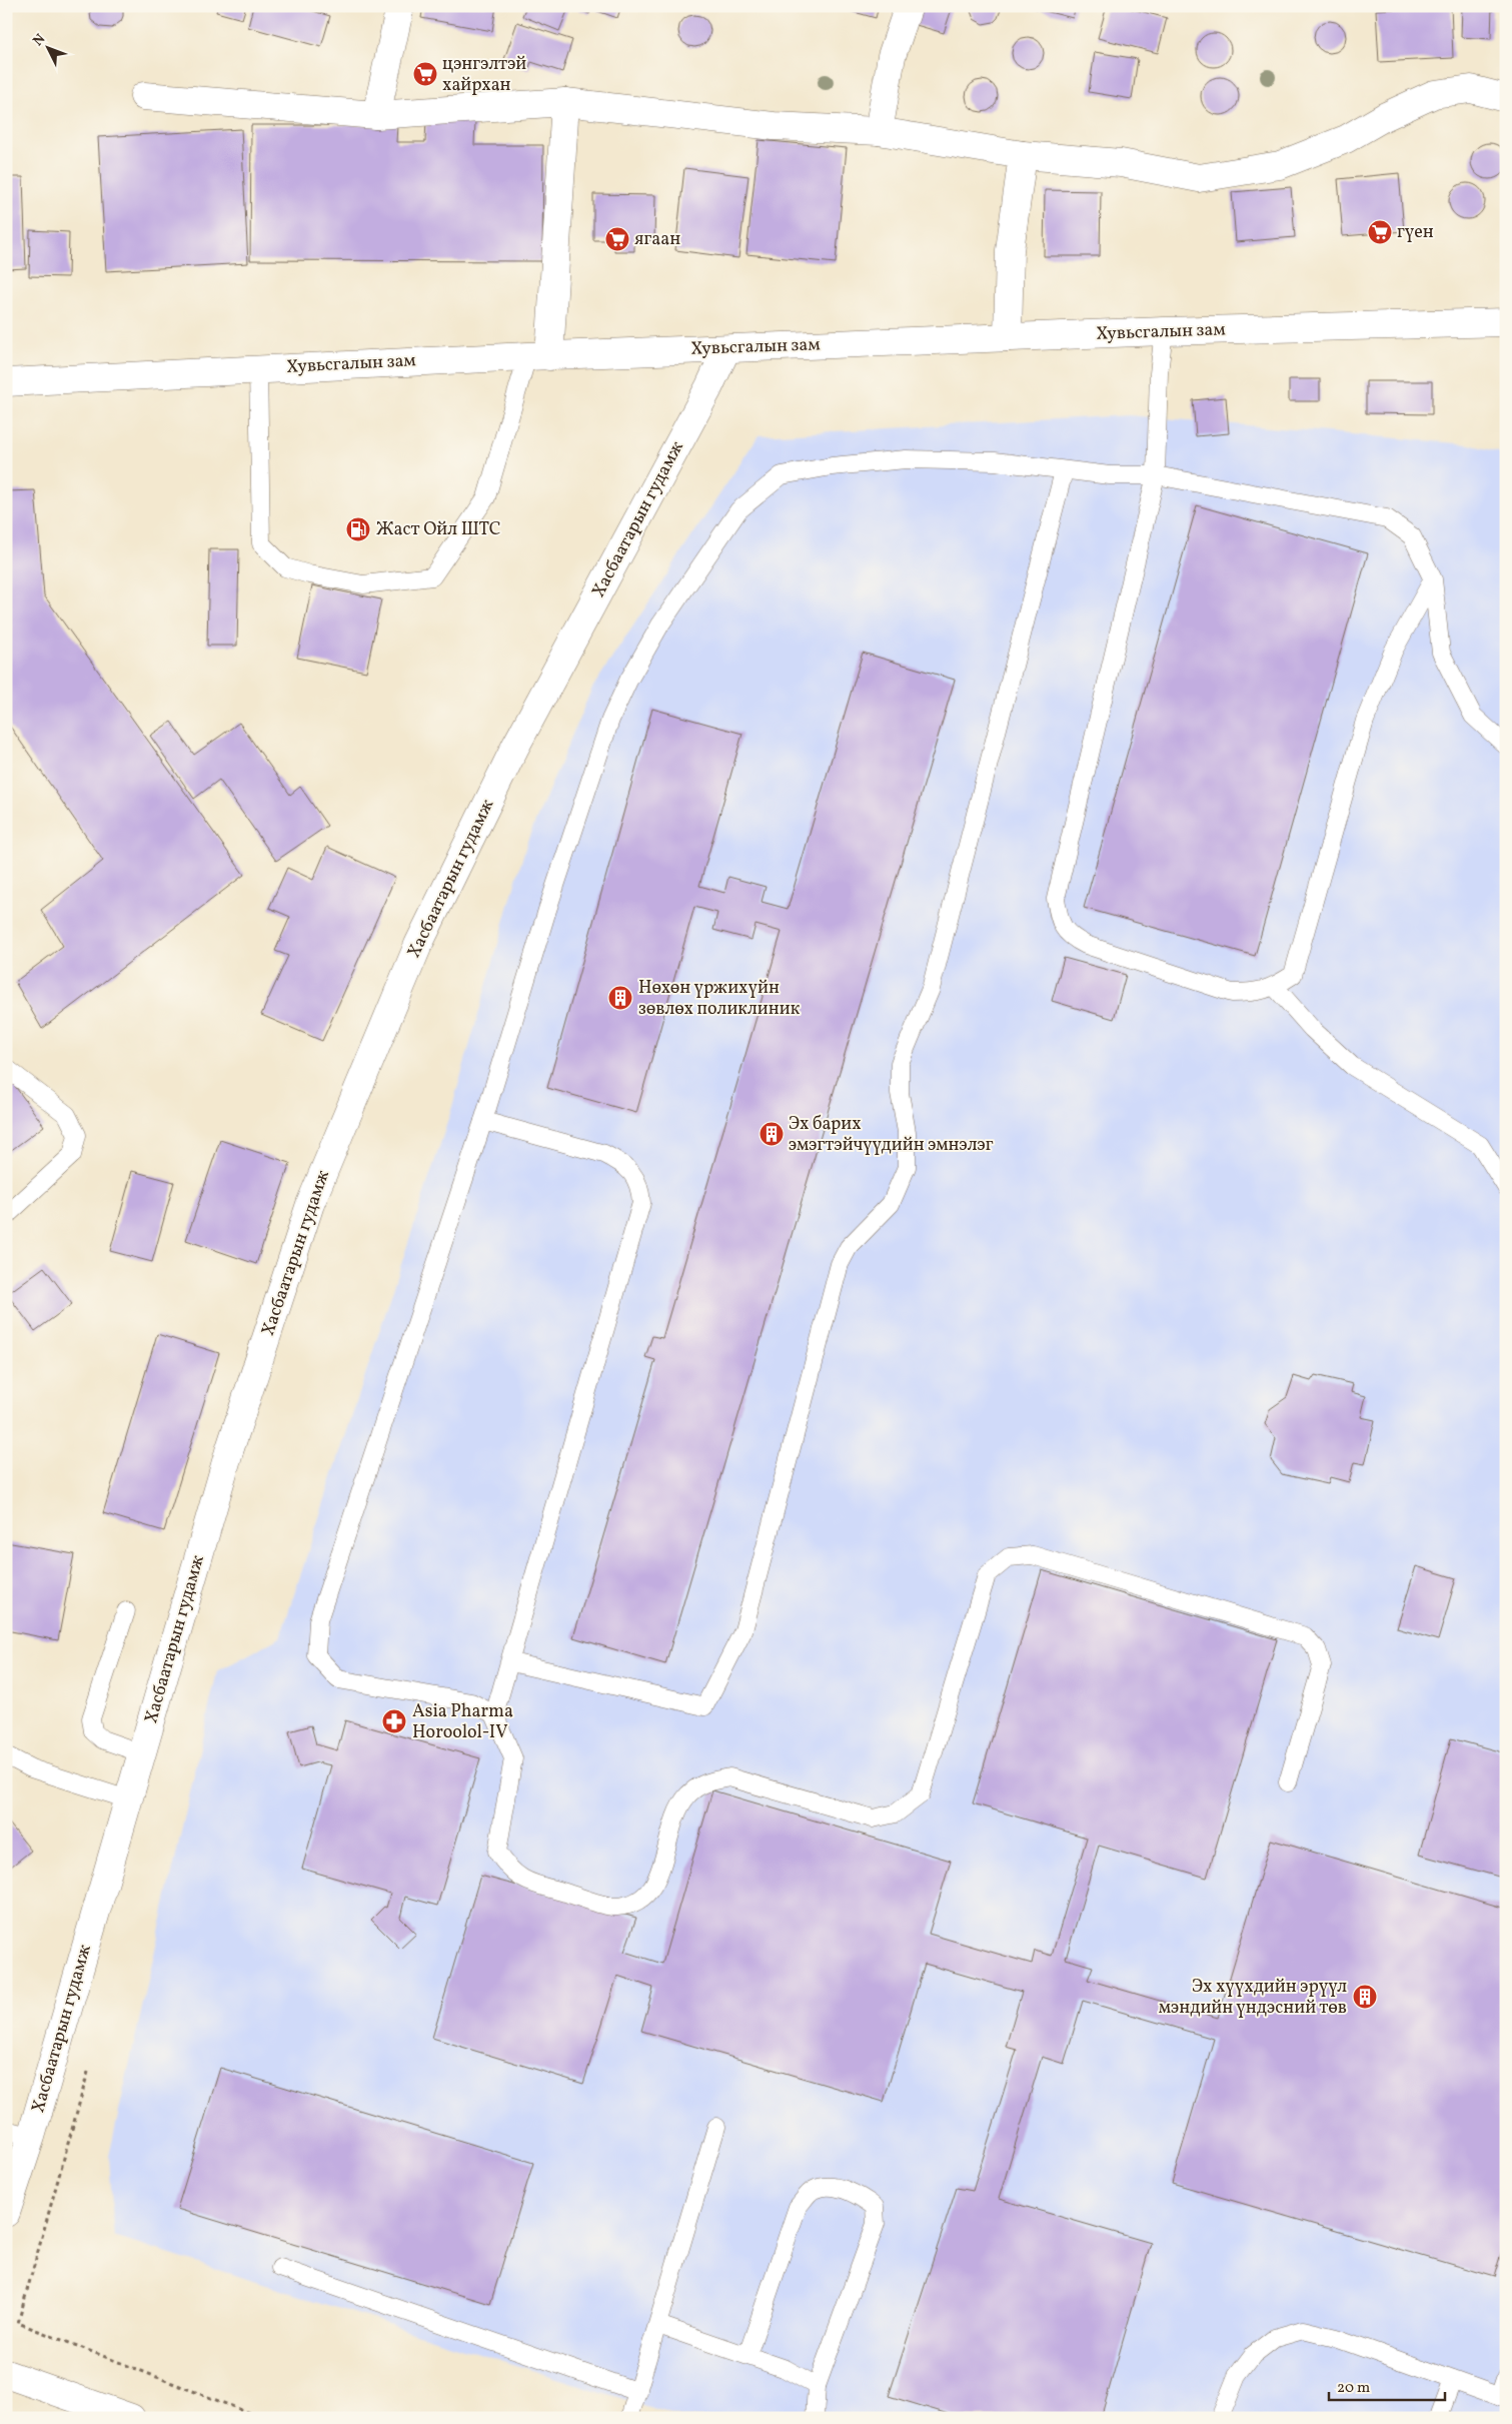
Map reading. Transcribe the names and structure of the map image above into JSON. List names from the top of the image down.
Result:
{
  "streets": {
    "street": ["Хувьсгалын зам", "Хасбаатарын гудамж"]
  },
  "crossings": [
    ["Хувьсгалын зам", "Хасбаатарын гудамж"]
  ],
  "places": {
    "supermarket": ["цэнгэлтэй хайрхан", "гүен", "ягаан"],
    "fuel station": ["Жаст Ойл ШТС"],
    "building": ["Нөхөн үржихүйн зөвлөх поликлиник", "Эх барих эмэгтэйчүүдийн эмнэлэг", "Эх хүүхдийн эрүүл мэндийн үндэсний төв"],
    "pharmacy": ["Asia Pharma Horoolol-IV"]
  },
  "scale_bar": "20 m",
  "north": "top left"
}
